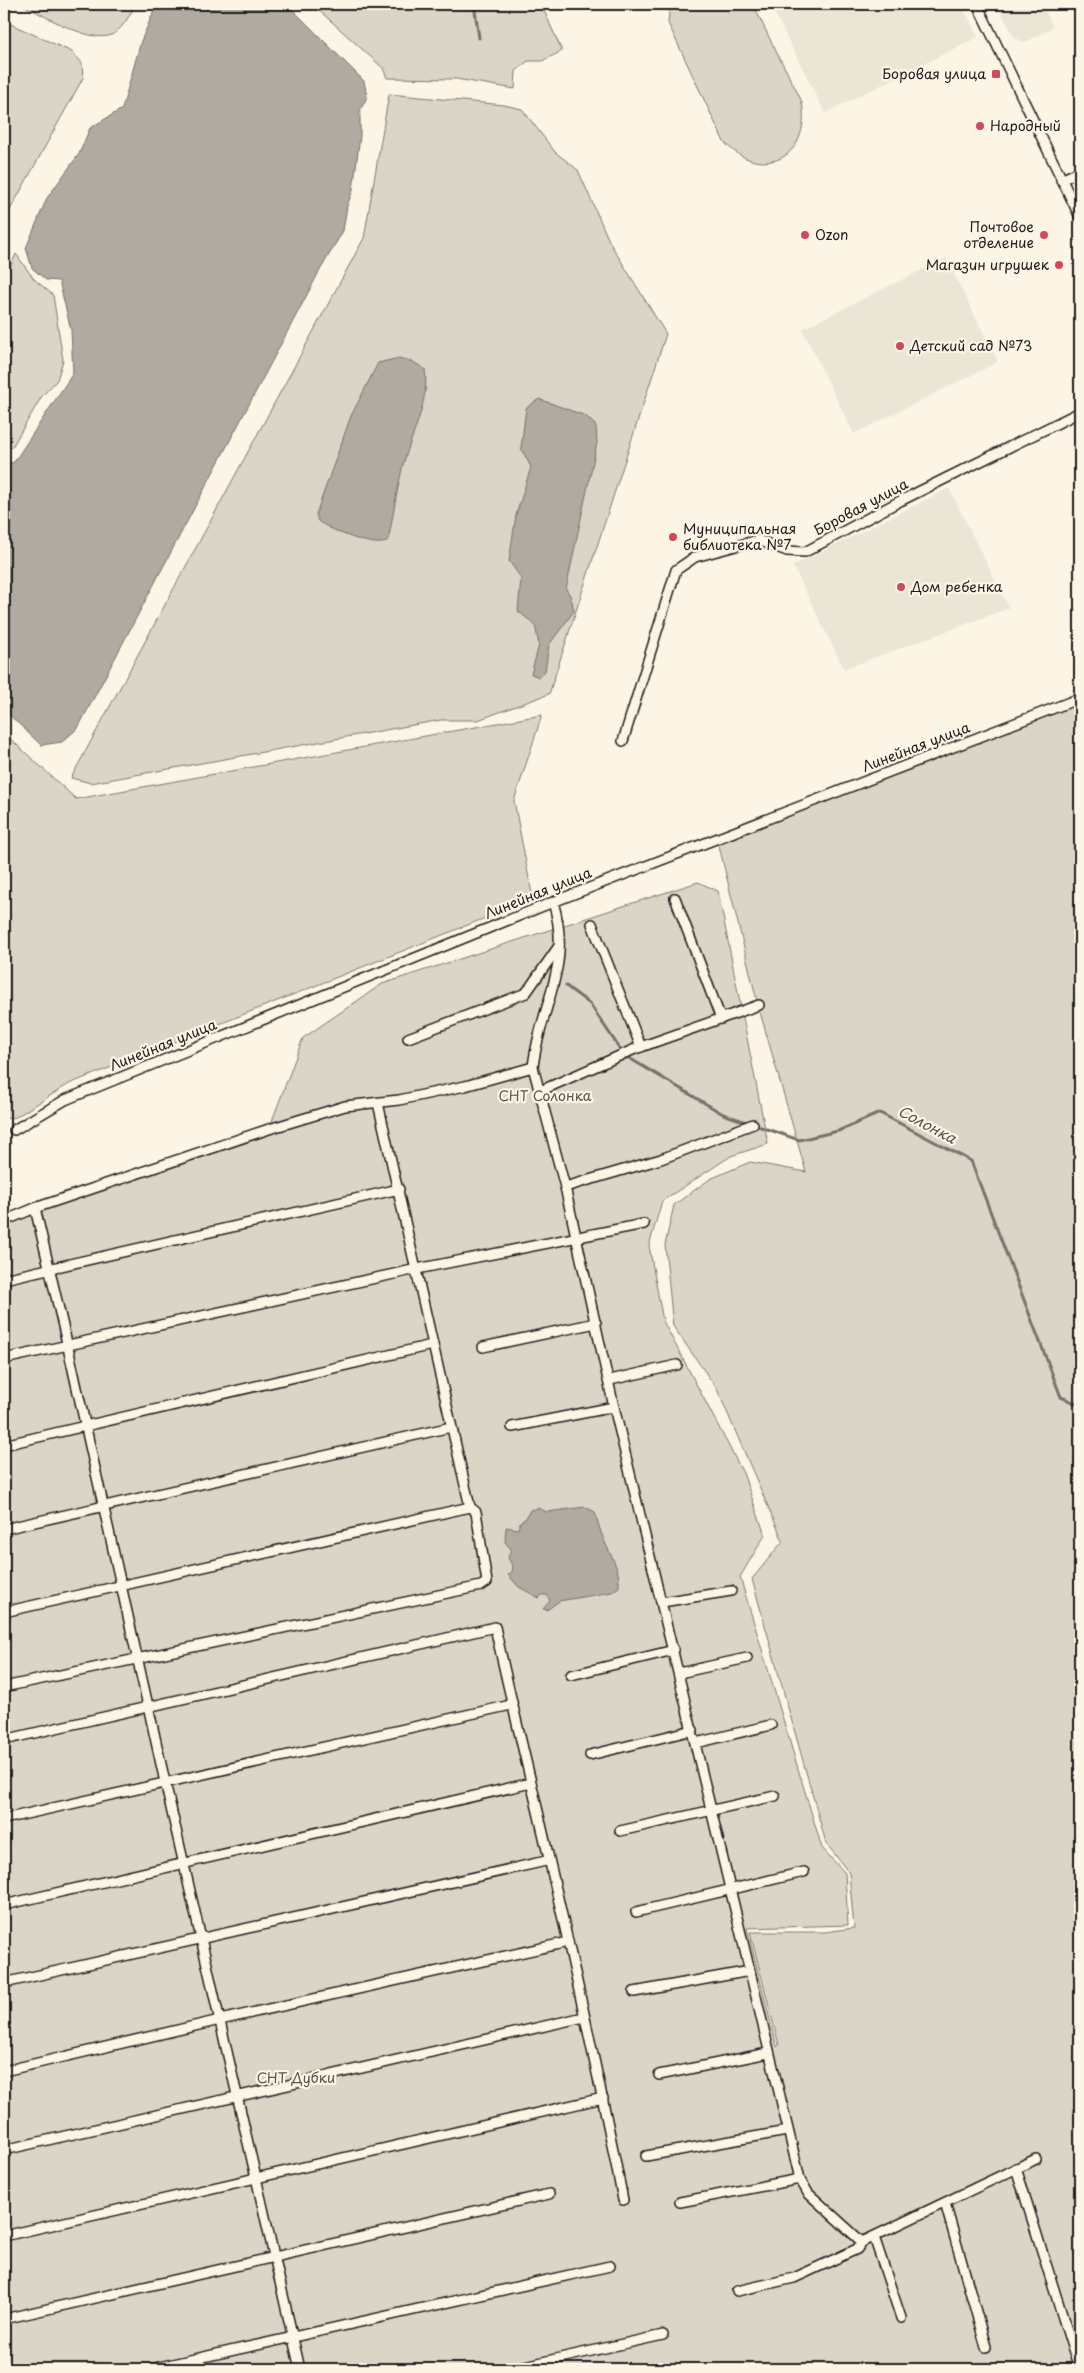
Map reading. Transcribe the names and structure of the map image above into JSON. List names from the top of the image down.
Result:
{
  "streets": {
    "street": ["Боровая улица", "Линейная улица"]
  },
  "water": ["Солонка"],
  "parks": ["СНТ Солонка", "СНТ Дубки"],
  "places": {
    "transit": ["Боровая улица"],
    "other": [
      "Народный",
      "Ozon",
      "Почтовое отделение",
      "Магазин игрушек",
      "Детский сад №73",
      "Муниципальная библиотека №7",
      "Дом ребенка"
    ]
  }
}
